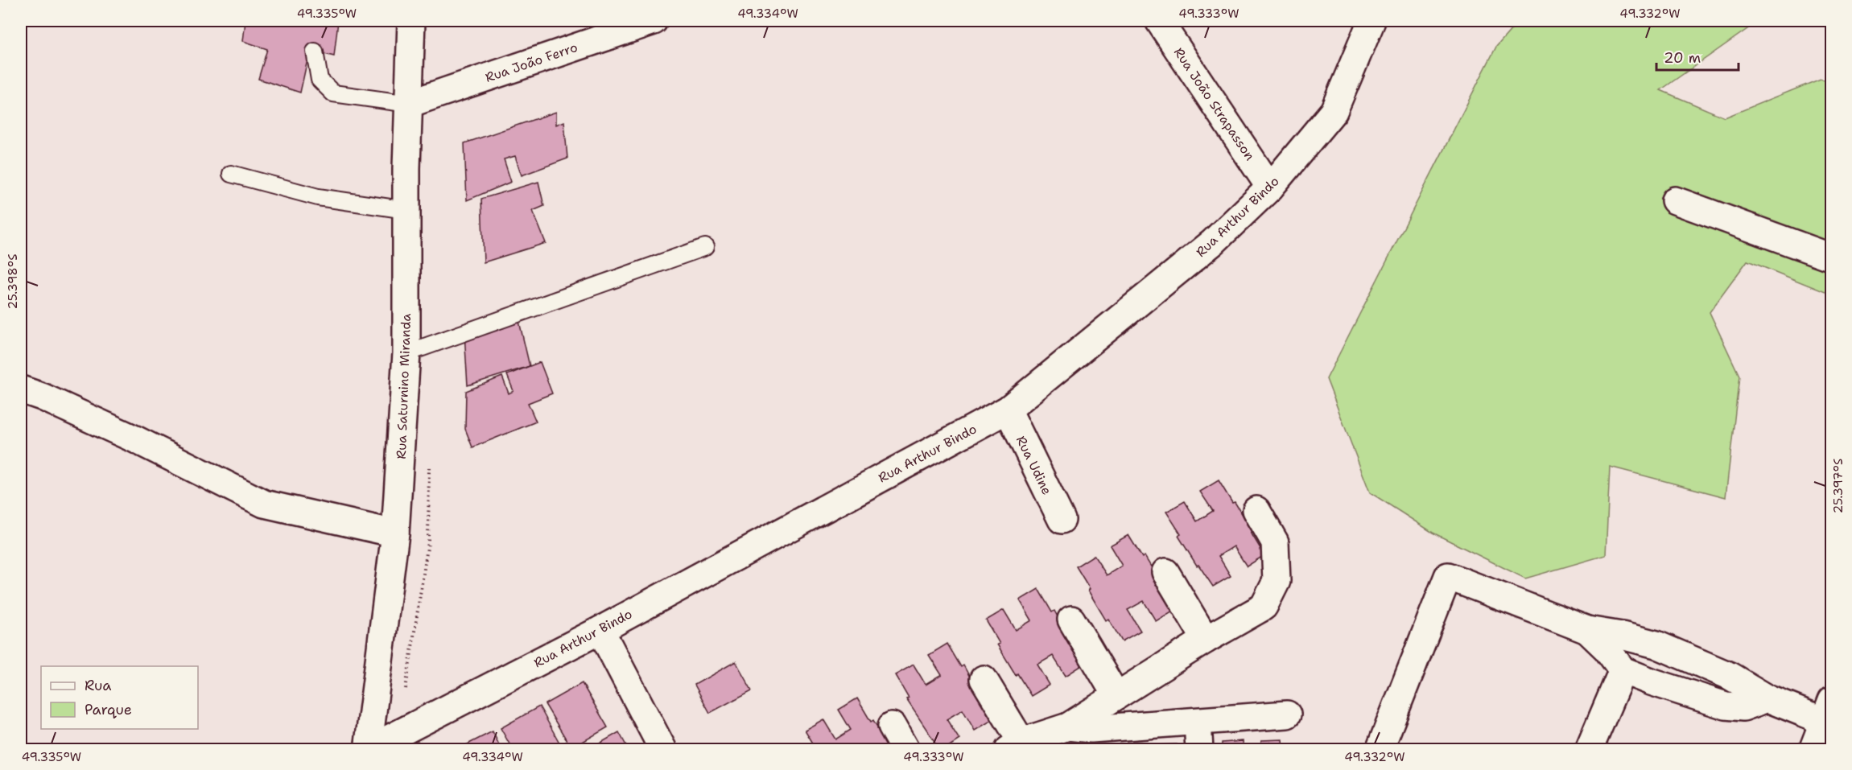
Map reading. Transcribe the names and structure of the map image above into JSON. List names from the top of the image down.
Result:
{
  "streets": {
    "street": [
      "Rua João Ferro",
      "Rua João Strapasson",
      "Rua Arthur Bindo",
      "Rua Saturnino Miranda",
      "Rua Udine"
    ]
  },
  "crossings": [
    ["Rua João Ferro", "Rua Saturnino Miranda"],
    ["Rua João Strapasson", "Rua Arthur Bindo"],
    ["Rua Arthur Bindo", "Rua Saturnino Miranda"],
    ["Rua Arthur Bindo", "Rua Udine"]
  ],
  "legend": ["Rua", "Parque"],
  "scale_bar": "20 m",
  "coordinates": [
    "49.335°W",
    "49.334°W",
    "49.333°W",
    "49.332°W",
    "25.398°S",
    "25.397°S"
  ]
}
